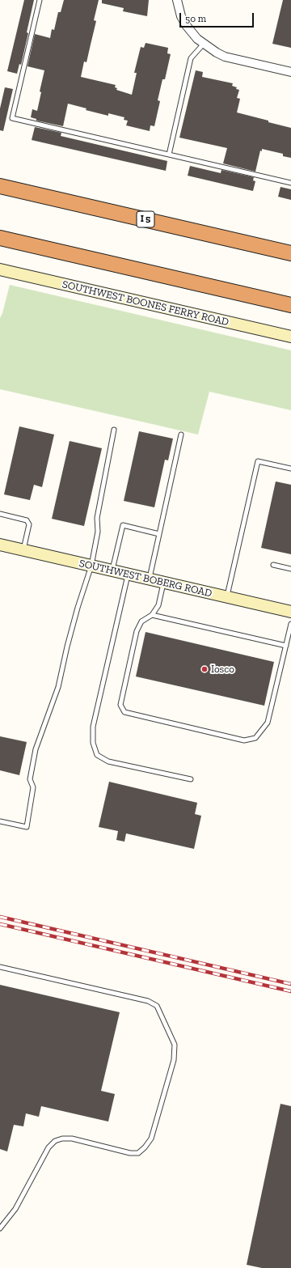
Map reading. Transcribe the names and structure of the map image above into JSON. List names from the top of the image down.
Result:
{
  "streets": {
    "highway": ["I 5"],
    "street": ["SOUTHWEST BOONES FERRY ROAD", "SOUTHWEST BOBERG ROAD"]
  },
  "places": ["Iosco"],
  "scale_bar": "50 m"
}
